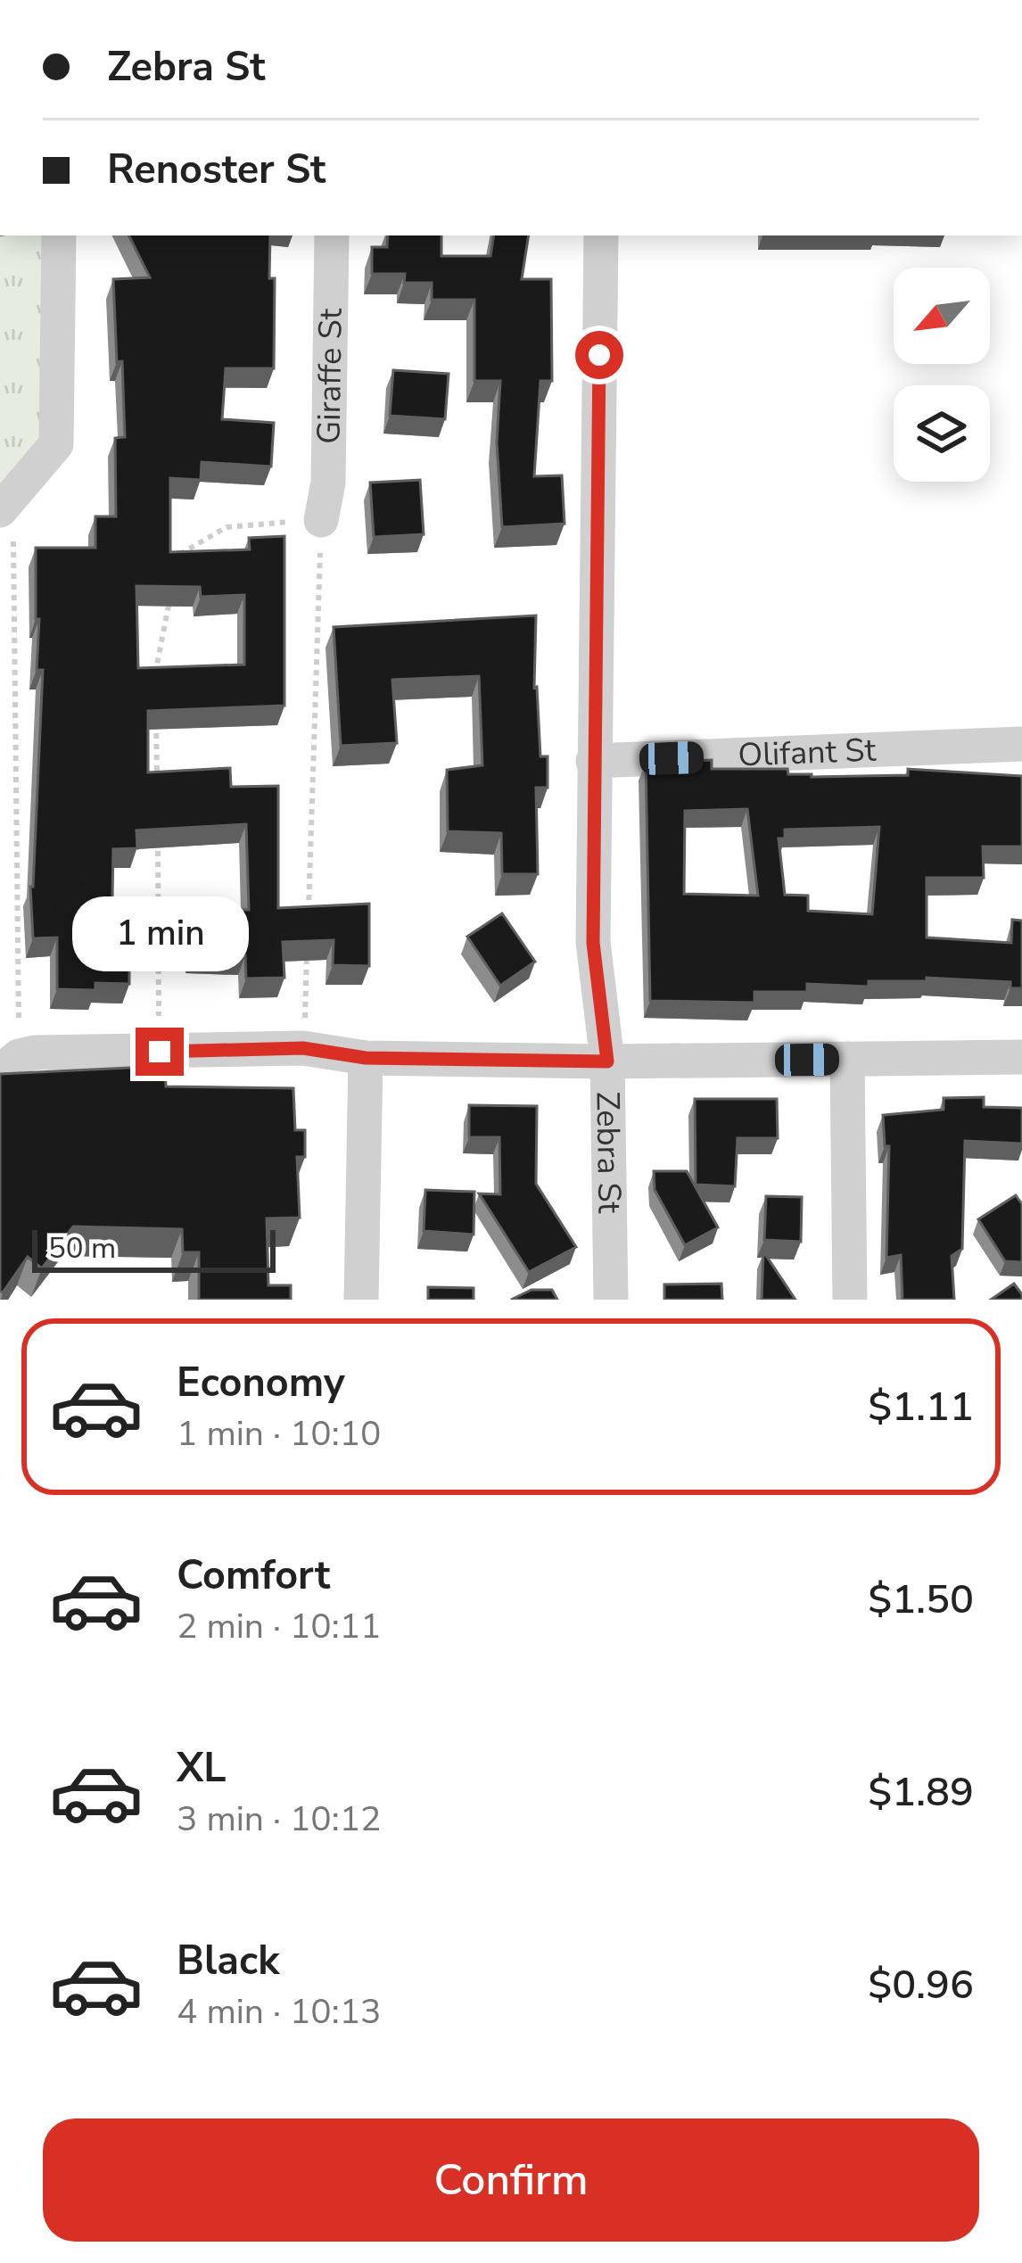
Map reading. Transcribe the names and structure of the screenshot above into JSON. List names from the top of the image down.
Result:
{
  "streets": {
    "street": ["Giraffe St", "Olifant St", "Zebra St"]
  },
  "crossings": [
    ["Olifant St", "Zebra St"]
  ],
  "scale_bar": "50 m",
  "north": "bottom left",
  "page": {
    "banner": ["Zebra St", "Renoster St"],
    "bubble": "1 min",
    "scale": "50 m",
    "list": [
      {
        "name": "Economy",
        "note": "1 min · 10:10",
        "value": "$1.11"
      },
      {
        "name": "Comfort",
        "note": "2 min · 10:11",
        "value": "$1.50"
      },
      {
        "name": "XL",
        "note": "3 min · 10:12",
        "value": "$1.89"
      },
      {
        "name": "Black",
        "note": "4 min · 10:13",
        "value": "$0.96"
      }
    ],
    "buttons": "Confirm"
  }
}
